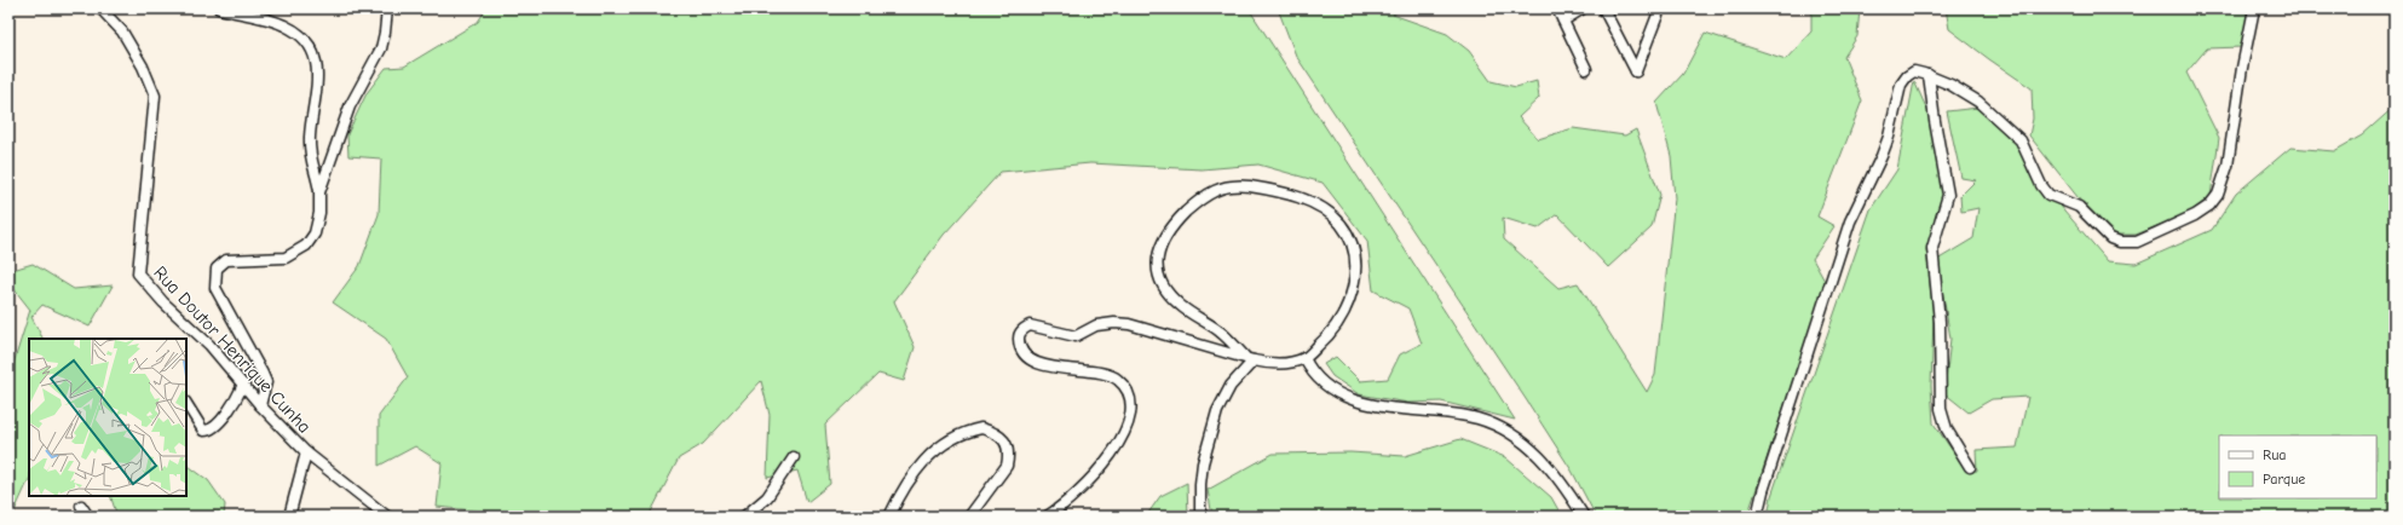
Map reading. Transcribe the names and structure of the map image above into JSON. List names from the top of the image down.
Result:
{
  "streets": {
    "street": ["Rua Doutor Henrique Cunha"]
  },
  "legend": ["Rua", "Parque"]
}
